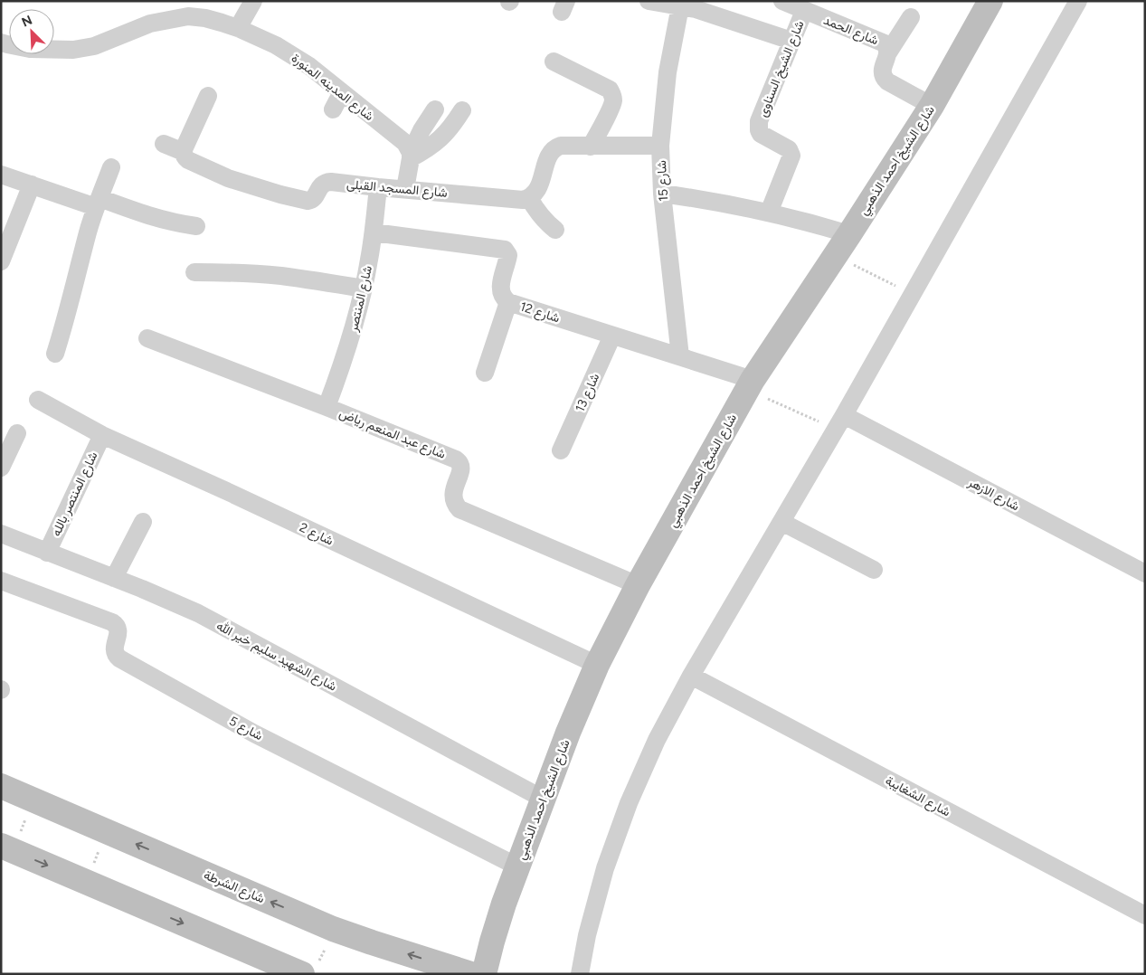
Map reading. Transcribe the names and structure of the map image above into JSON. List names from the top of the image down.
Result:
{
  "streets": {
    "street": [
      "شارع الحمد",
      "شارع الشيخ السناوى",
      "شارع المدينه المنورة",
      "شارع الشيخ احمد الذهبي",
      "شارع 15",
      "شارع المسجد القبلى",
      "شارع المنتصر",
      "شارع 12",
      "شارع 13",
      "شارع عبد المنعم رياض",
      "شارع المنتصر بالله",
      "شارع الازهر",
      "شارع 2",
      "شارع الشهيد سليم خير الله",
      "شارع 5",
      "شارع الشغايبة",
      "شارع الشرطة"
    ]
  },
  "crossings": [
    ["شارع الحمد", "شارع الشيخ السناوى"],
    ["شارع الحمد", "شارع الشيخ احمد الذهبي"],
    ["شارع الشيخ احمد الذهبي", "شارع 12"],
    ["شارع الشيخ احمد الذهبي", "شارع عبد المنعم رياض"],
    ["شارع الشيخ احمد الذهبي", "شارع 2"],
    ["شارع الشيخ احمد الذهبي", "شارع الشهيد سليم خير الله"],
    ["شارع الشيخ احمد الذهبي", "شارع 5"],
    ["شارع 15", "شارع 12"],
    ["شارع المسجد القبلى", "شارع المنتصر"],
    ["شارع المنتصر", "شارع 12"],
    ["شارع المنتصر", "شارع عبد المنعم رياض"],
    ["شارع 12", "شارع 13"],
    ["شارع المنتصر بالله", "شارع 2"],
    ["شارع المنتصر بالله", "شارع الشهيد سليم خير الله"]
  ],
  "north": "top left"
}
